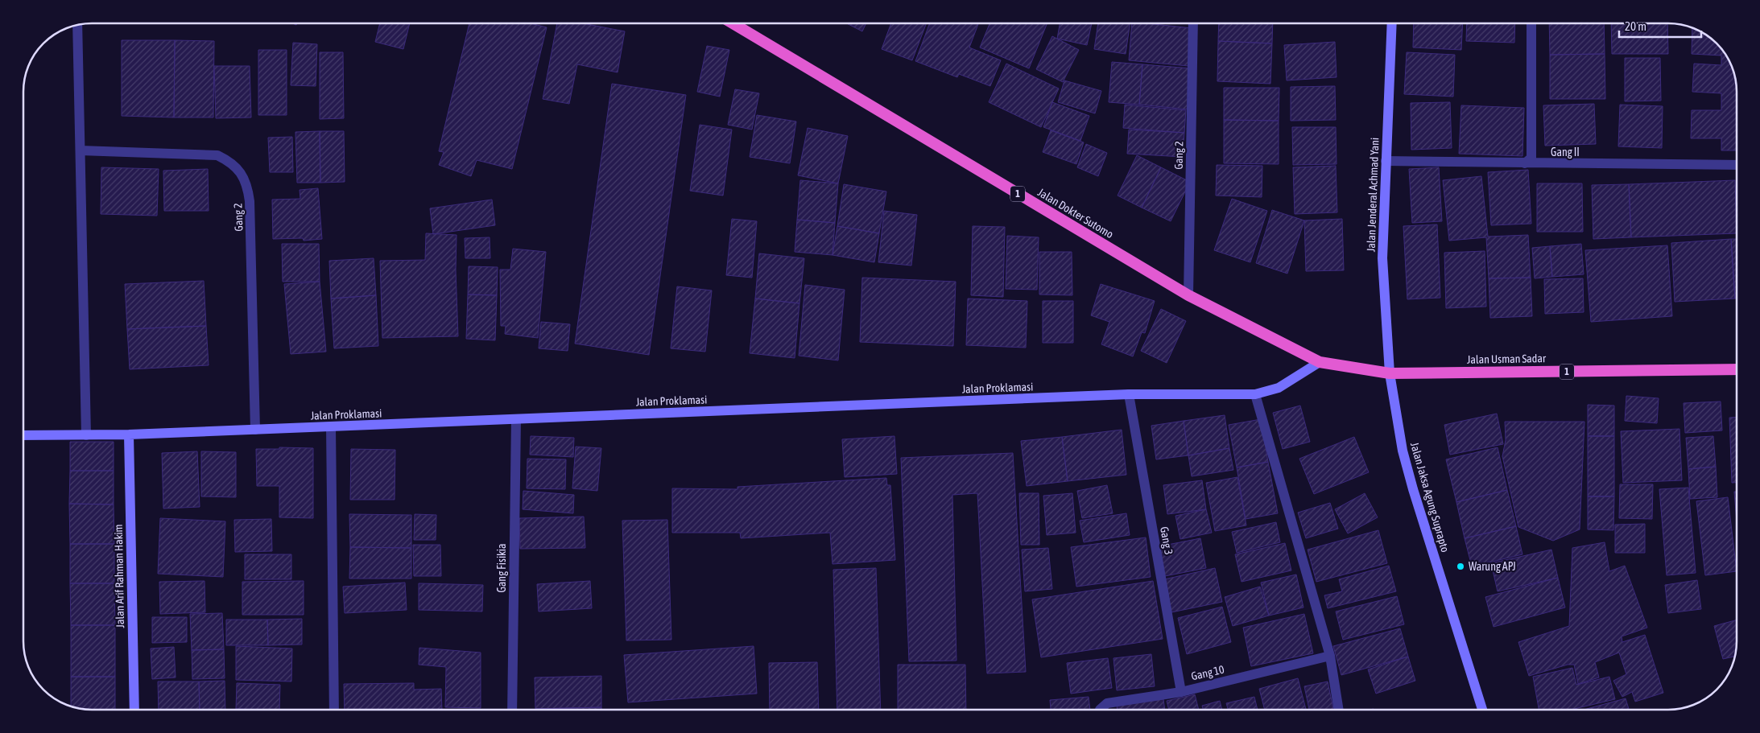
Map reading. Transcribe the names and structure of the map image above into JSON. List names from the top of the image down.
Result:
{
  "streets": {
    "highway": ["1", "Jalan Dokter Sutomo", "Jalan Usman Sadar"],
    "main road": [
      "Jalan Jenderal Achmad Yani",
      "Jalan Proklamasi",
      "Jalan Jaksa Agung Suprapto",
      "Jalan Arif Rahman Hakim"
    ],
    "street": [
      "Gang II",
      "Gang 2",
      "Gang 3",
      "Gang Fisikia",
      "Gang 10"
    ]
  },
  "crossings": [
    ["Gang II", "Jalan Jenderal Achmad Yani"],
    ["Gang 2", "Jalan Dokter Sutomo"],
    ["Gang 2", "Jalan Proklamasi"],
    ["Jalan Jenderal Achmad Yani", "Jalan Dokter Sutomo"],
    ["Jalan Jenderal Achmad Yani", "Jalan Usman Sadar"],
    ["Jalan Jenderal Achmad Yani", "Jalan Jaksa Agung Suprapto"],
    ["Jalan Dokter Sutomo", "Jalan Usman Sadar"],
    ["Jalan Dokter Sutomo", "Jalan Proklamasi"],
    ["Jalan Dokter Sutomo", "Jalan Jaksa Agung Suprapto"],
    ["Jalan Usman Sadar", "Jalan Jaksa Agung Suprapto"],
    ["Jalan Proklamasi", "Gang 3"],
    ["Jalan Proklamasi", "Gang Fisikia"],
    ["Jalan Proklamasi", "Jalan Arif Rahman Hakim"],
    ["Gang 3", "Gang 10"]
  ],
  "places": ["Warung APJ"],
  "scale_bar": "20 m"
}
